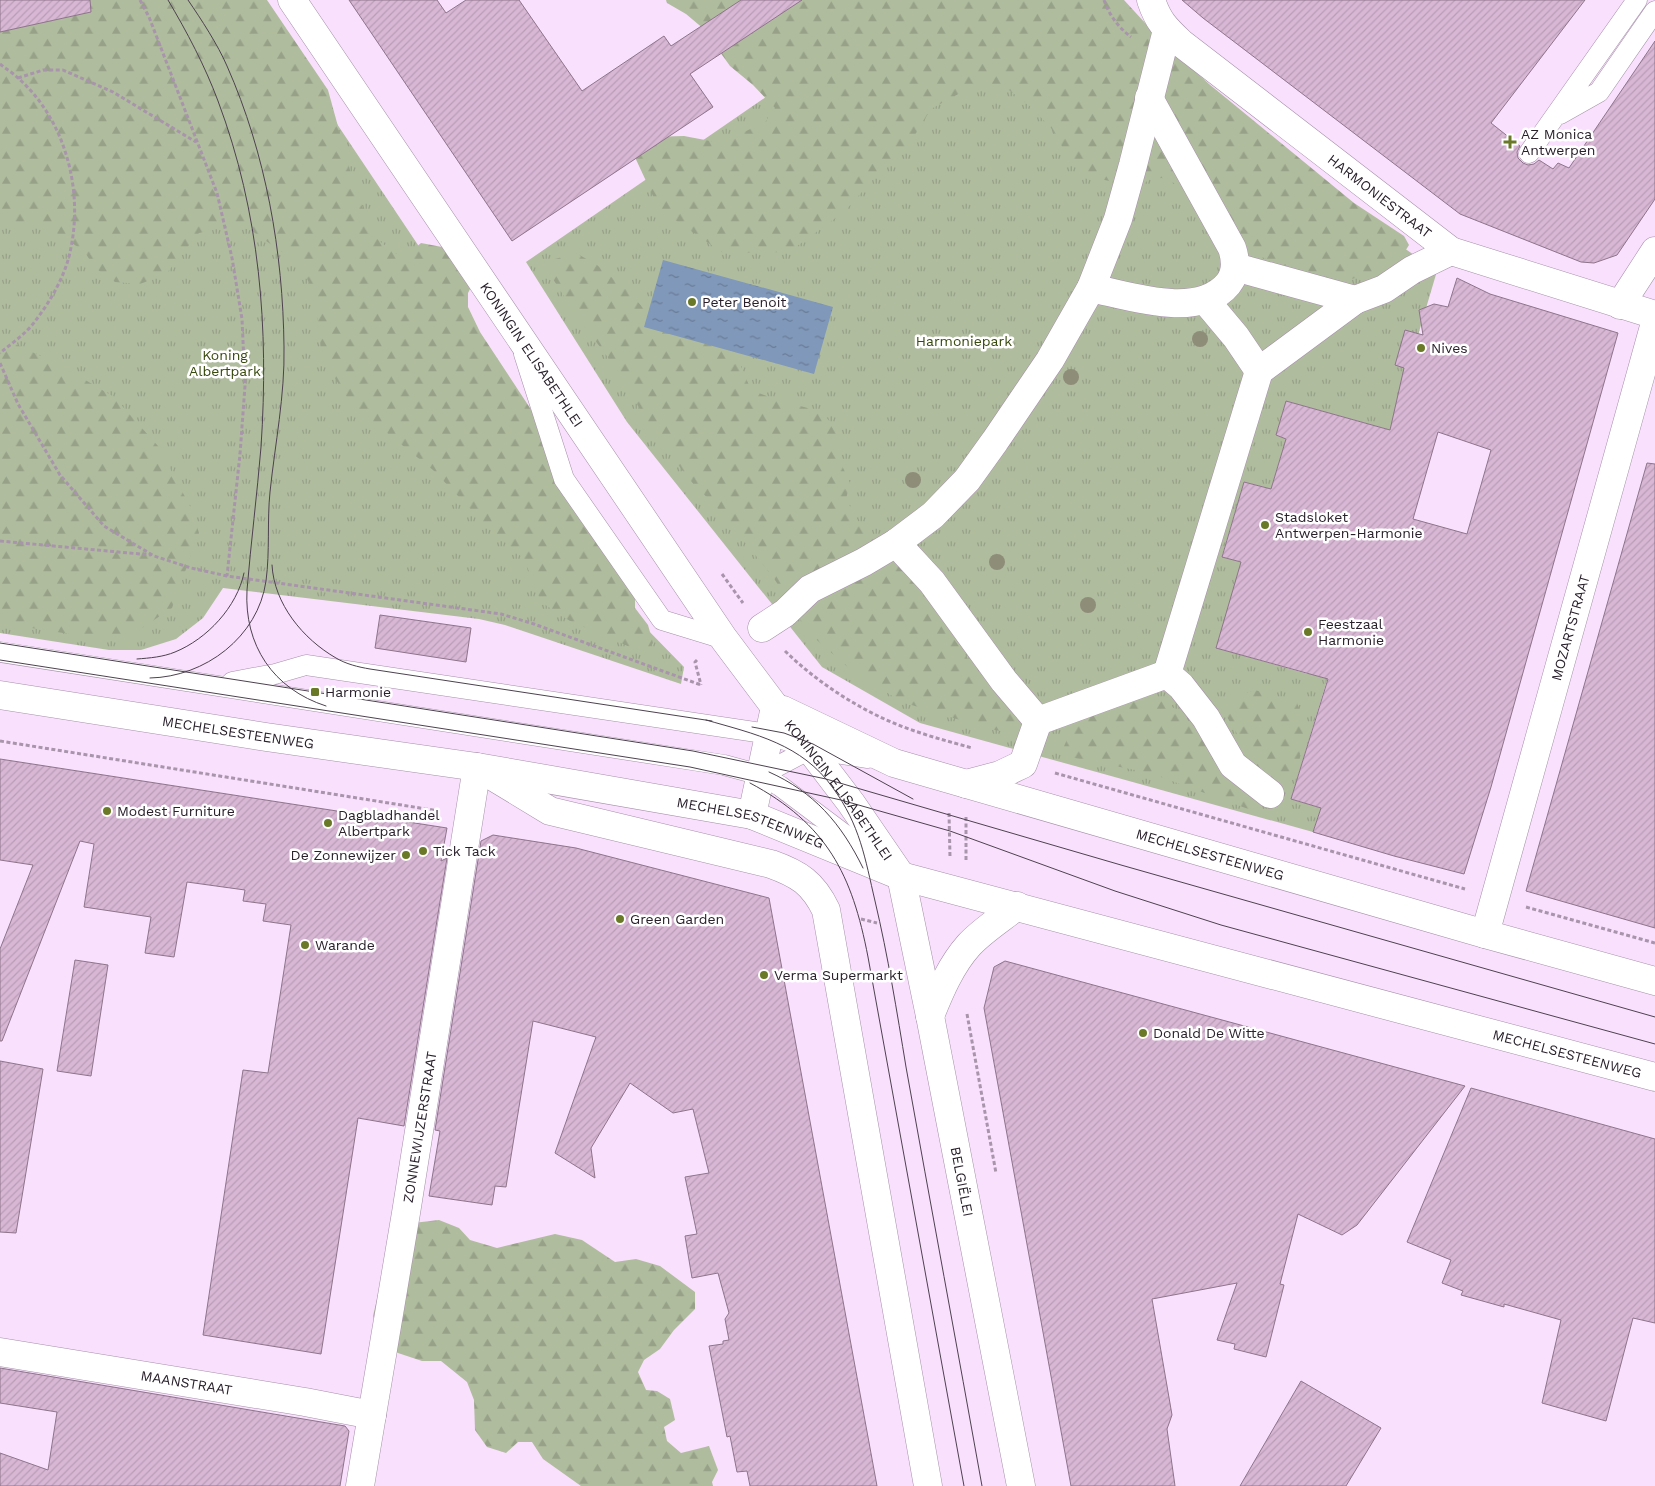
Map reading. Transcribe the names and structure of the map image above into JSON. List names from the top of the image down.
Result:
{
  "streets": {
    "street": [
      "HARMONIESTRAAT",
      "KONINGIN ELISABETHLEI",
      "MOZARTSTRAAT",
      "MECHELSESTEENWEG",
      "ZONNEWIJZERSTRAAT",
      "BELGIËLEI",
      "MAANSTRAAT"
    ]
  },
  "crossings": [
    ["KONINGIN ELISABETHLEI", "MECHELSESTEENWEG"],
    ["KONINGIN ELISABETHLEI", "BELGIËLEI"],
    ["MOZARTSTRAAT", "MECHELSESTEENWEG"],
    ["MECHELSESTEENWEG", "ZONNEWIJZERSTRAAT"],
    ["MECHELSESTEENWEG", "BELGIËLEI"],
    ["ZONNEWIJZERSTRAAT", "MAANSTRAAT"]
  ],
  "parks": ["Harmoniepark", "Koning Albertpark"],
  "places": {
    "health": ["AZ Monica Antwerpen"],
    "other": [
      "Peter Benoit",
      "Nives",
      "Stadsloket Antwerpen-Harmonie",
      "Feestzaal Harmonie",
      "Modest Furniture",
      "Dagbladhandel Albertpark",
      "Tick Tack",
      "De Zonnewijzer",
      "Green Garden",
      "Warande",
      "Verma Supermarkt",
      "Donald De Witte"
    ],
    "transit": ["Harmonie"]
  }
}
